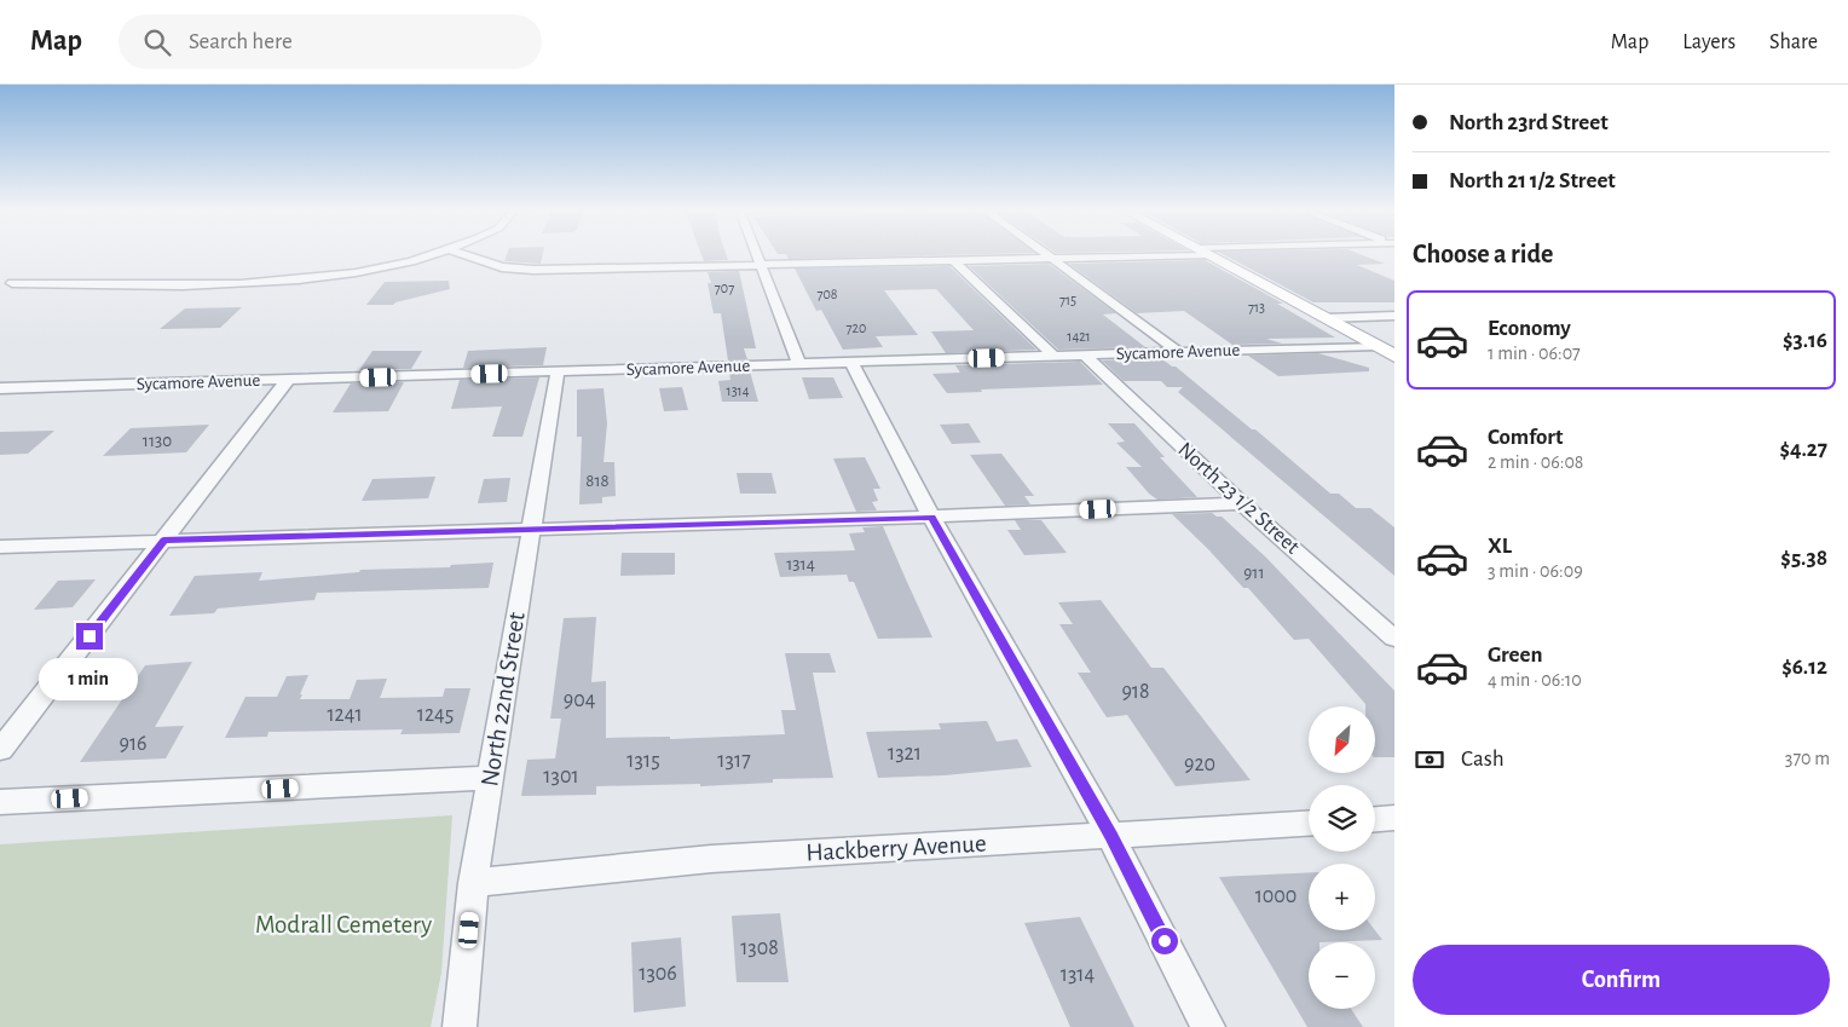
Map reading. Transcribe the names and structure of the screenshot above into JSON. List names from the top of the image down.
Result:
{
  "streets": {
    "street": [
      "Sycamore Avenue",
      "North 23 1/2 Street",
      "North 22nd Street",
      "Hackberry Avenue"
    ]
  },
  "crossings": [
    ["Sycamore Avenue", "North 23 1/2 Street"],
    ["Sycamore Avenue", "North 22nd Street"],
    ["North 22nd Street", "Hackberry Avenue"]
  ],
  "parks": ["Modrall Cemetery"],
  "house_numbers": [
    "707",
    "708",
    "715",
    "713",
    "720",
    "1421",
    "1314",
    "1130",
    "818",
    "1314",
    "911",
    "918",
    "904",
    "1241",
    "1245",
    "916",
    "1321",
    "1315",
    "1317",
    "920",
    "1301",
    "1000",
    "1308",
    "1306",
    "1314"
  ],
  "north": "bottom left",
  "page": {
    "header": "Map",
    "search": "Search here",
    "nav": ["Map", "Layers", "Share"],
    "banner": ["North 23rd Street", "North 21 1/2 Street"],
    "heading": "Choose a ride",
    "list": [
      {
        "name": "Economy",
        "note": "1 min · 06:07",
        "value": "$3.16"
      },
      {
        "name": "Comfort",
        "note": "2 min · 06:08",
        "value": "$4.27"
      },
      {
        "name": "XL",
        "note": "3 min · 06:09",
        "value": "$5.38"
      },
      {
        "name": "Green",
        "note": "4 min · 06:10",
        "value": "$6.12"
      }
    ],
    "bubble": "1 min",
    "map_buttons": ["+", "−"],
    "pay": ["Cash", "370 m"],
    "buttons": "Confirm"
  }
}
